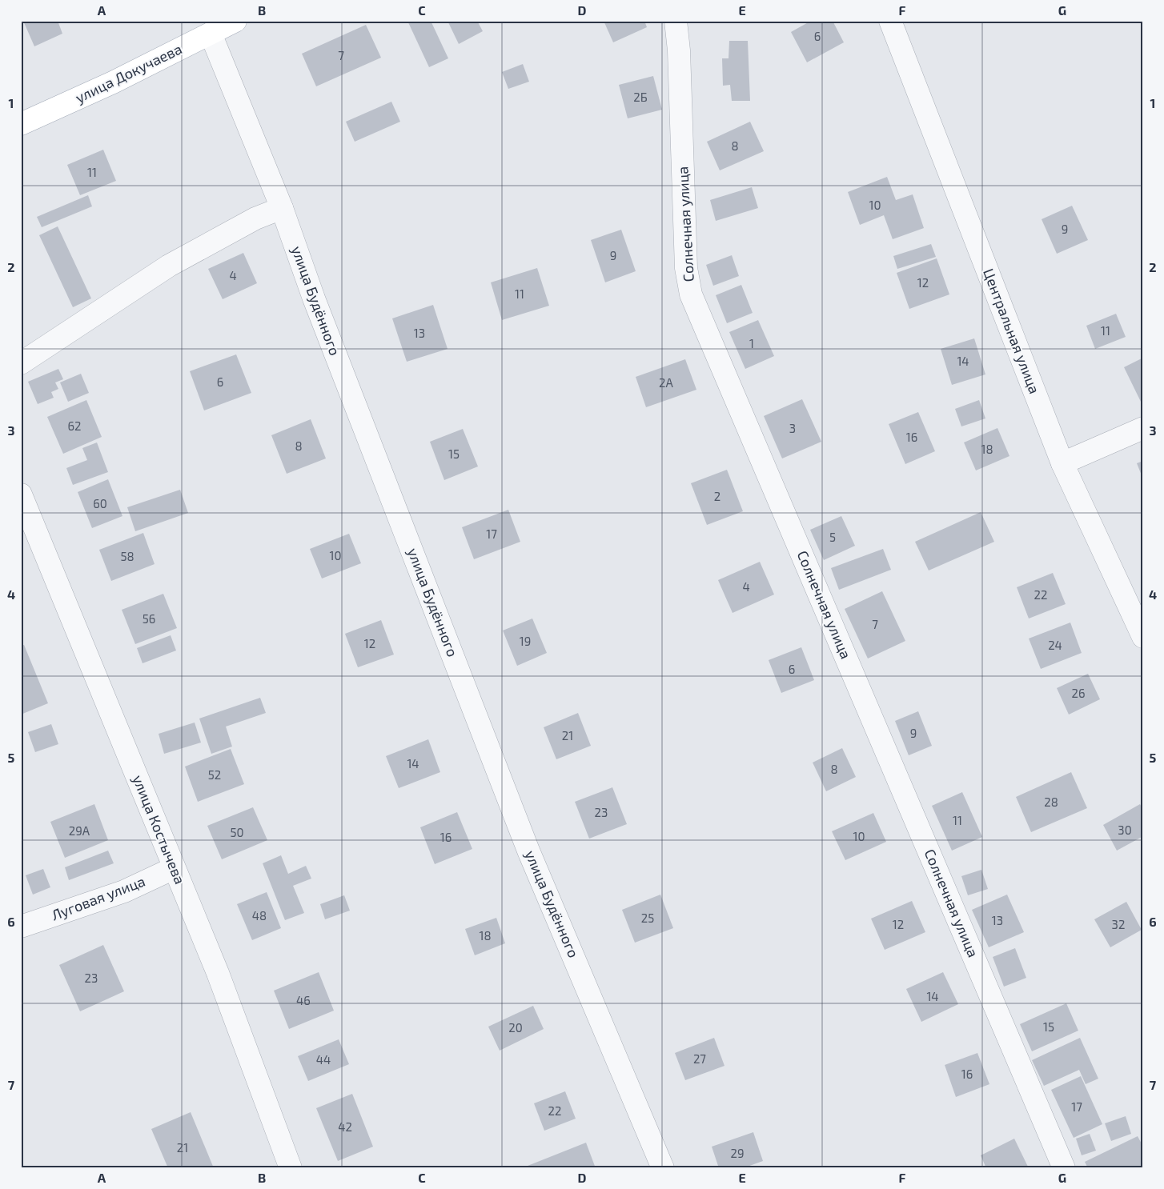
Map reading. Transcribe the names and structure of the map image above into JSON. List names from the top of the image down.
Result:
{
  "streets": {
    "main road": ["улица Докучаева"],
    "street": [
      "Солнечная улица",
      "улица Будённого",
      "Центральная улица",
      "улица Костычева",
      "Луговая улица"
    ]
  },
  "crossings": [
    ["улица Докучаева", "улица Будённого"],
    ["улица Костычева", "Луговая улица"]
  ],
  "house_numbers": [
    "6",
    "7",
    "2Б",
    "8",
    "11",
    "10",
    "9",
    "9",
    "4",
    "12",
    "11",
    "11",
    "13",
    "1",
    "14",
    "6",
    "2А",
    "62",
    "3",
    "16",
    "8",
    "18",
    "15",
    "2",
    "60",
    "17",
    "5",
    "10",
    "58",
    "4",
    "22",
    "56",
    "7",
    "19",
    "12",
    "24",
    "6",
    "26",
    "9",
    "21",
    "14",
    "8",
    "52",
    "28",
    "23",
    "11",
    "30",
    "29А",
    "50",
    "10",
    "16",
    "48",
    "25",
    "13",
    "12",
    "32",
    "18",
    "23",
    "14",
    "46",
    "15",
    "20",
    "27",
    "44",
    "16",
    "17",
    "22",
    "42",
    "21",
    "29"
  ],
  "grid": {
    "columns": [
      "A",
      "B",
      "C",
      "D",
      "E",
      "F",
      "G"
    ],
    "rows": [
      "1",
      "2",
      "3",
      "4",
      "5",
      "6",
      "7"
    ]
  }
}
